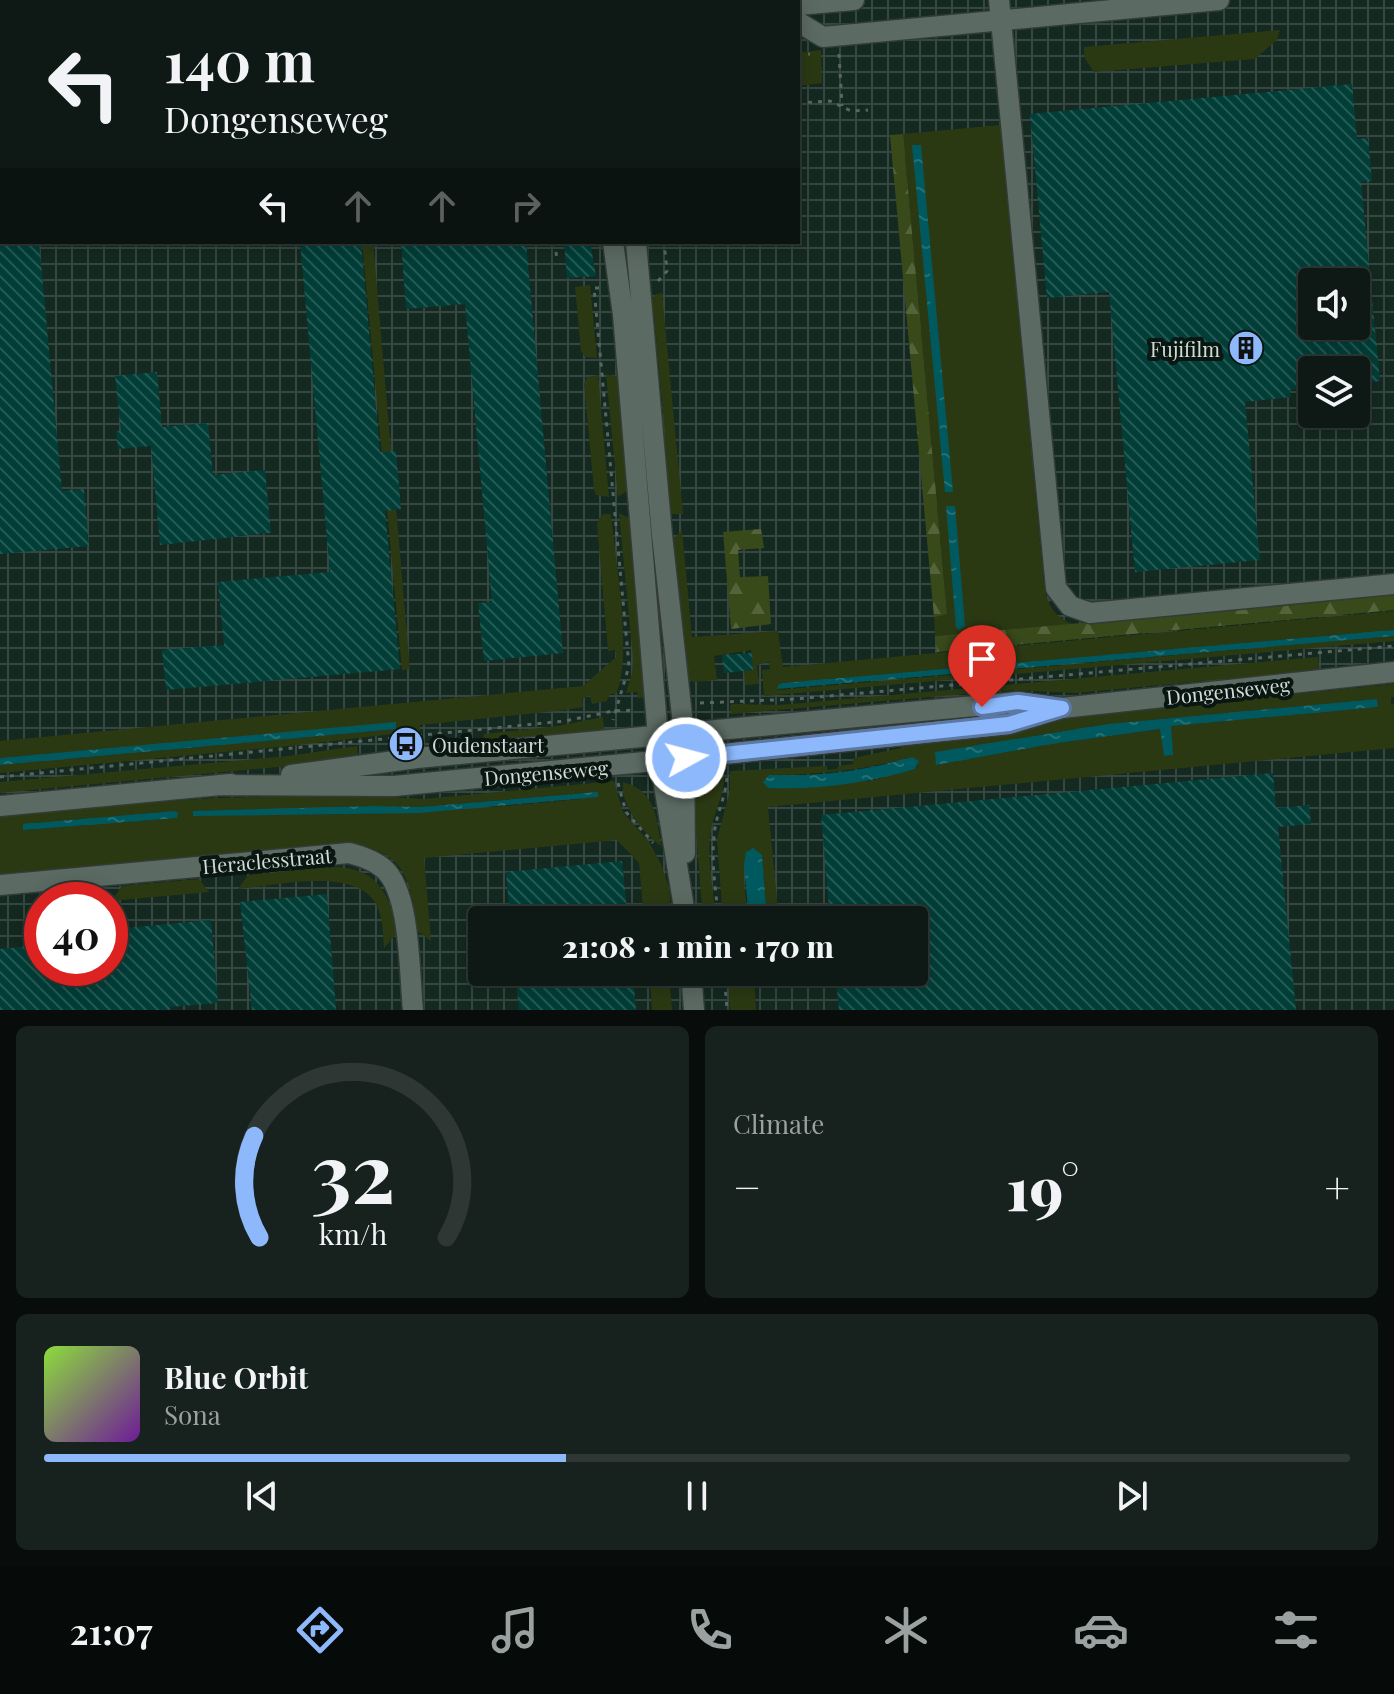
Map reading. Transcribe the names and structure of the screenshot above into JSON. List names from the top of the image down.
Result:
{
  "streets": {
    "street": ["Dongenseweg", "Heraclesstraat"]
  },
  "places": {
    "building": ["Fujifilm"],
    "bus stop": ["Oudenstaart"]
  },
  "page": {
    "turn": ["140 m", "Dongenseweg"],
    "limit": "40",
    "trip": "21:08 · 1 min · 170 m",
    "tile": "Climate",
    "heat": ["−", "19°", "+"],
    "song": ["Blue Orbit", "Sona"],
    "tabs": "21:07",
    "gauge": ["32", "km/h"]
  }
}
